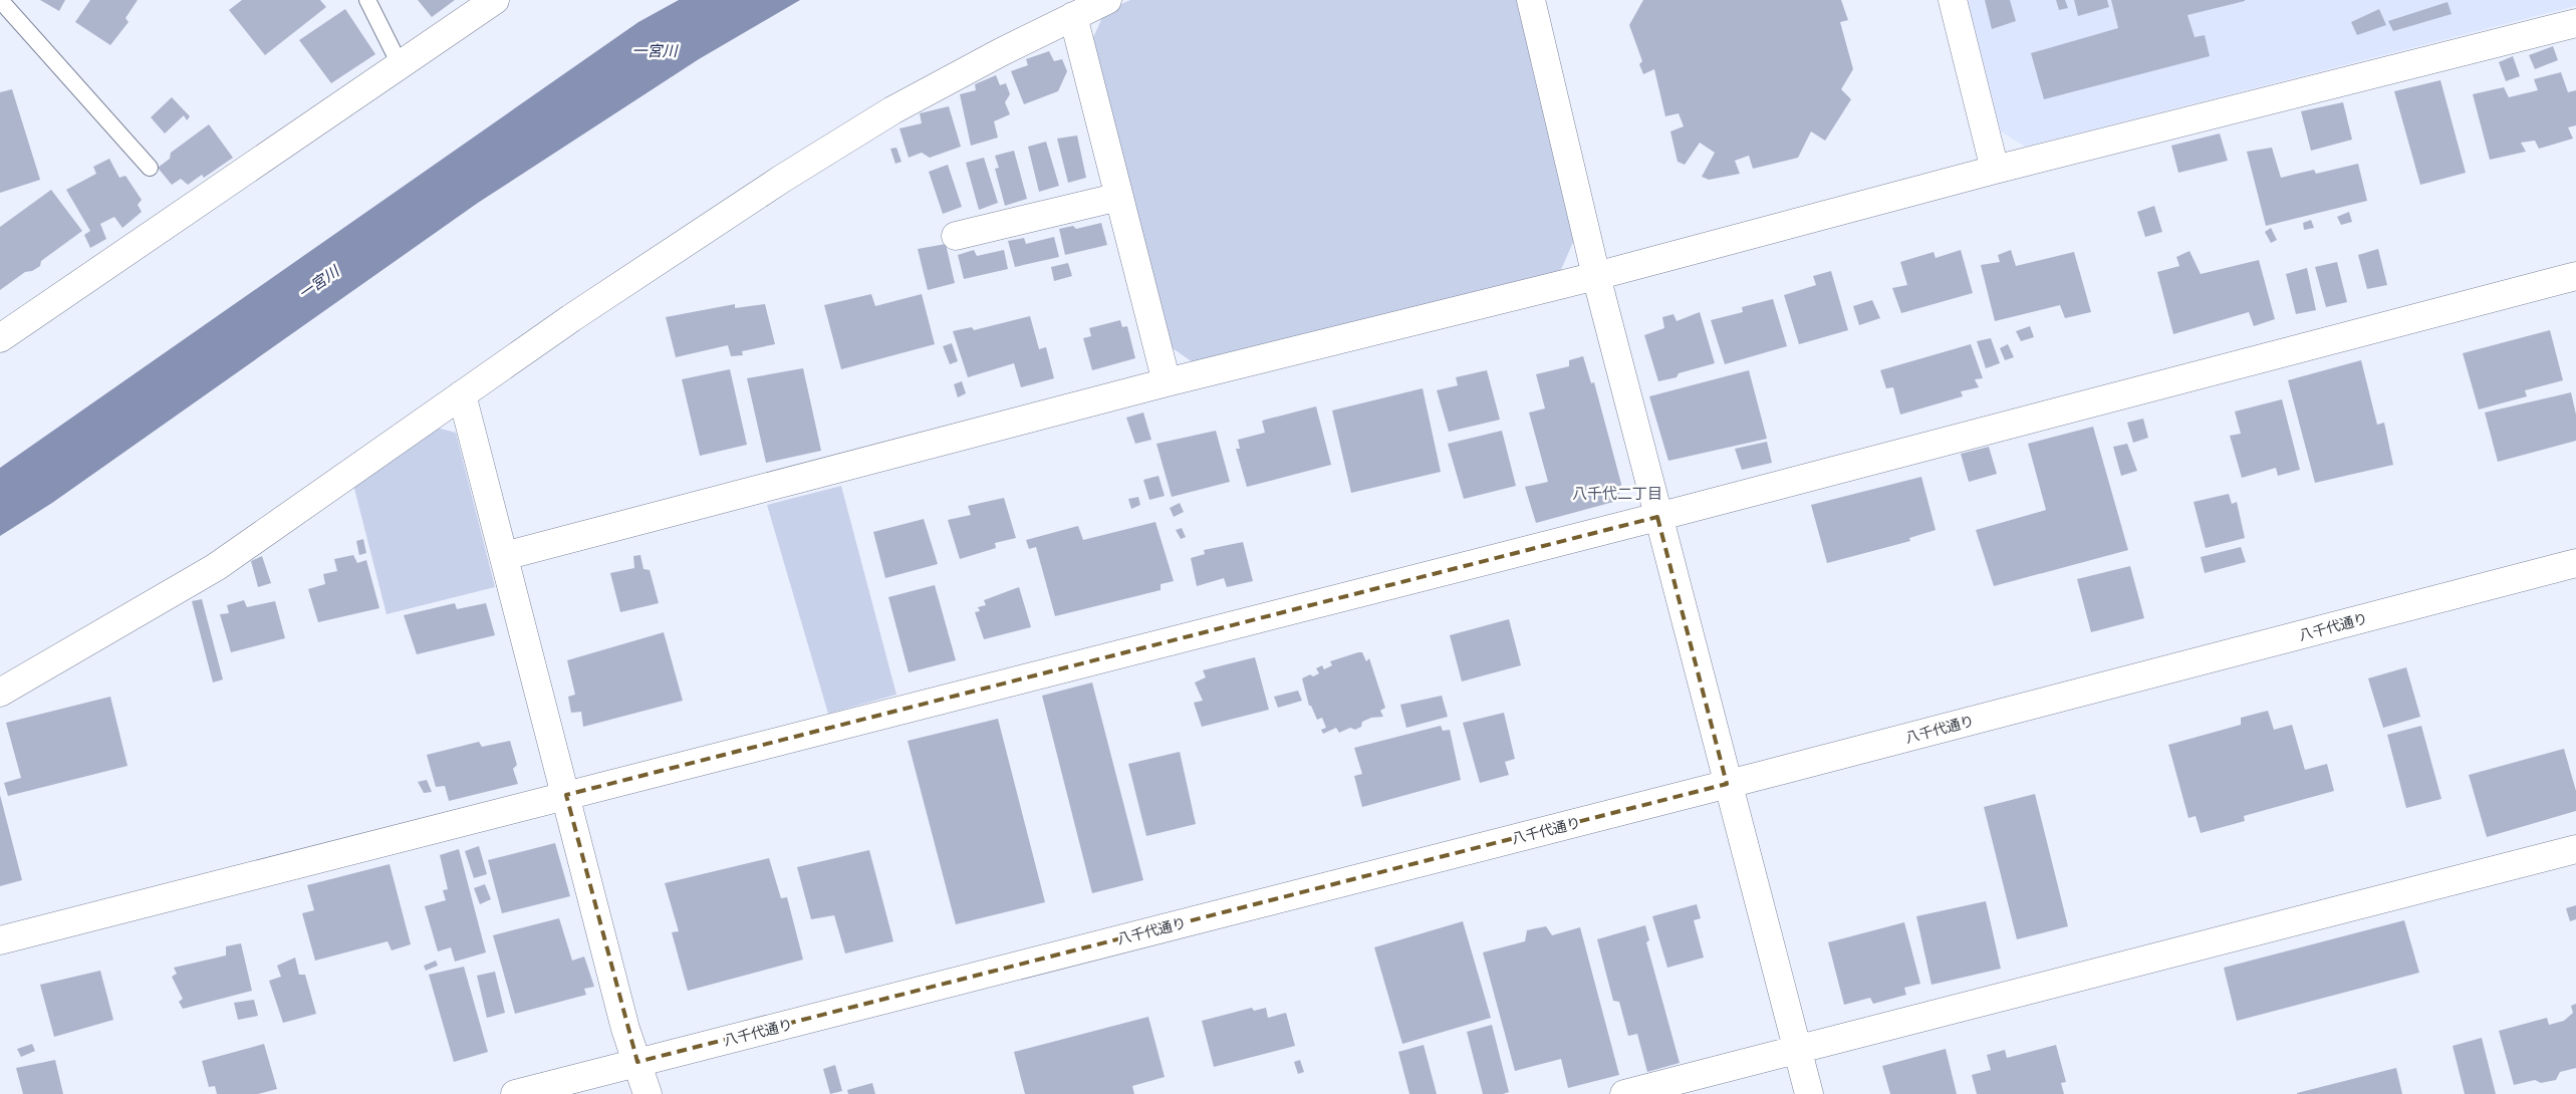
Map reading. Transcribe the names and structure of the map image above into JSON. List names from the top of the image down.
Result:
{
  "streets": {
    "street": ["八千代通り"]
  },
  "districts": ["八千代二丁目"],
  "water": ["一宮川"]
}
